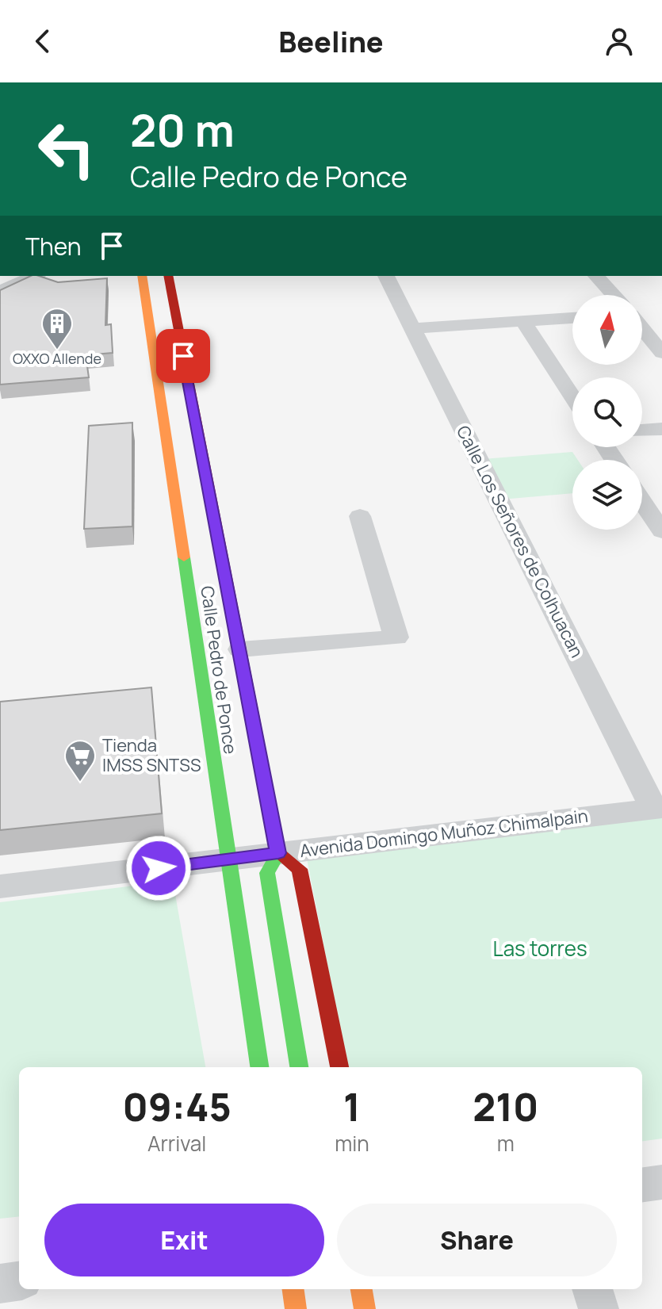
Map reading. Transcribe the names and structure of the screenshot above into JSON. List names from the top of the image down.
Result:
{
  "streets": {
    "street": ["Calle Los Señores de Colhuacan", "Calle Pedro de Ponce", "Avenida Domingo Muñoz Chimalpain"]
  },
  "crossings": [
    ["Calle Los Señores de Colhuacan", "Avenida Domingo Muñoz Chimalpain"],
    ["Calle Pedro de Ponce", "Avenida Domingo Muñoz Chimalpain"]
  ],
  "parks": ["Las torres"],
  "places": {
    "building": ["OXXO Allende"],
    "supermarket": ["Tienda IMSS SNTSS"]
  },
  "north": "top",
  "page": {
    "header": "Beeline",
    "turn": ["20 m", "Calle Pedro de Ponce"],
    "then": "Then",
    "eta": [
      "09:45",
      "Arrival",
      "1",
      "min",
      "210",
      "m"
    ],
    "buttons": ["Exit", "Share"]
  }
}
